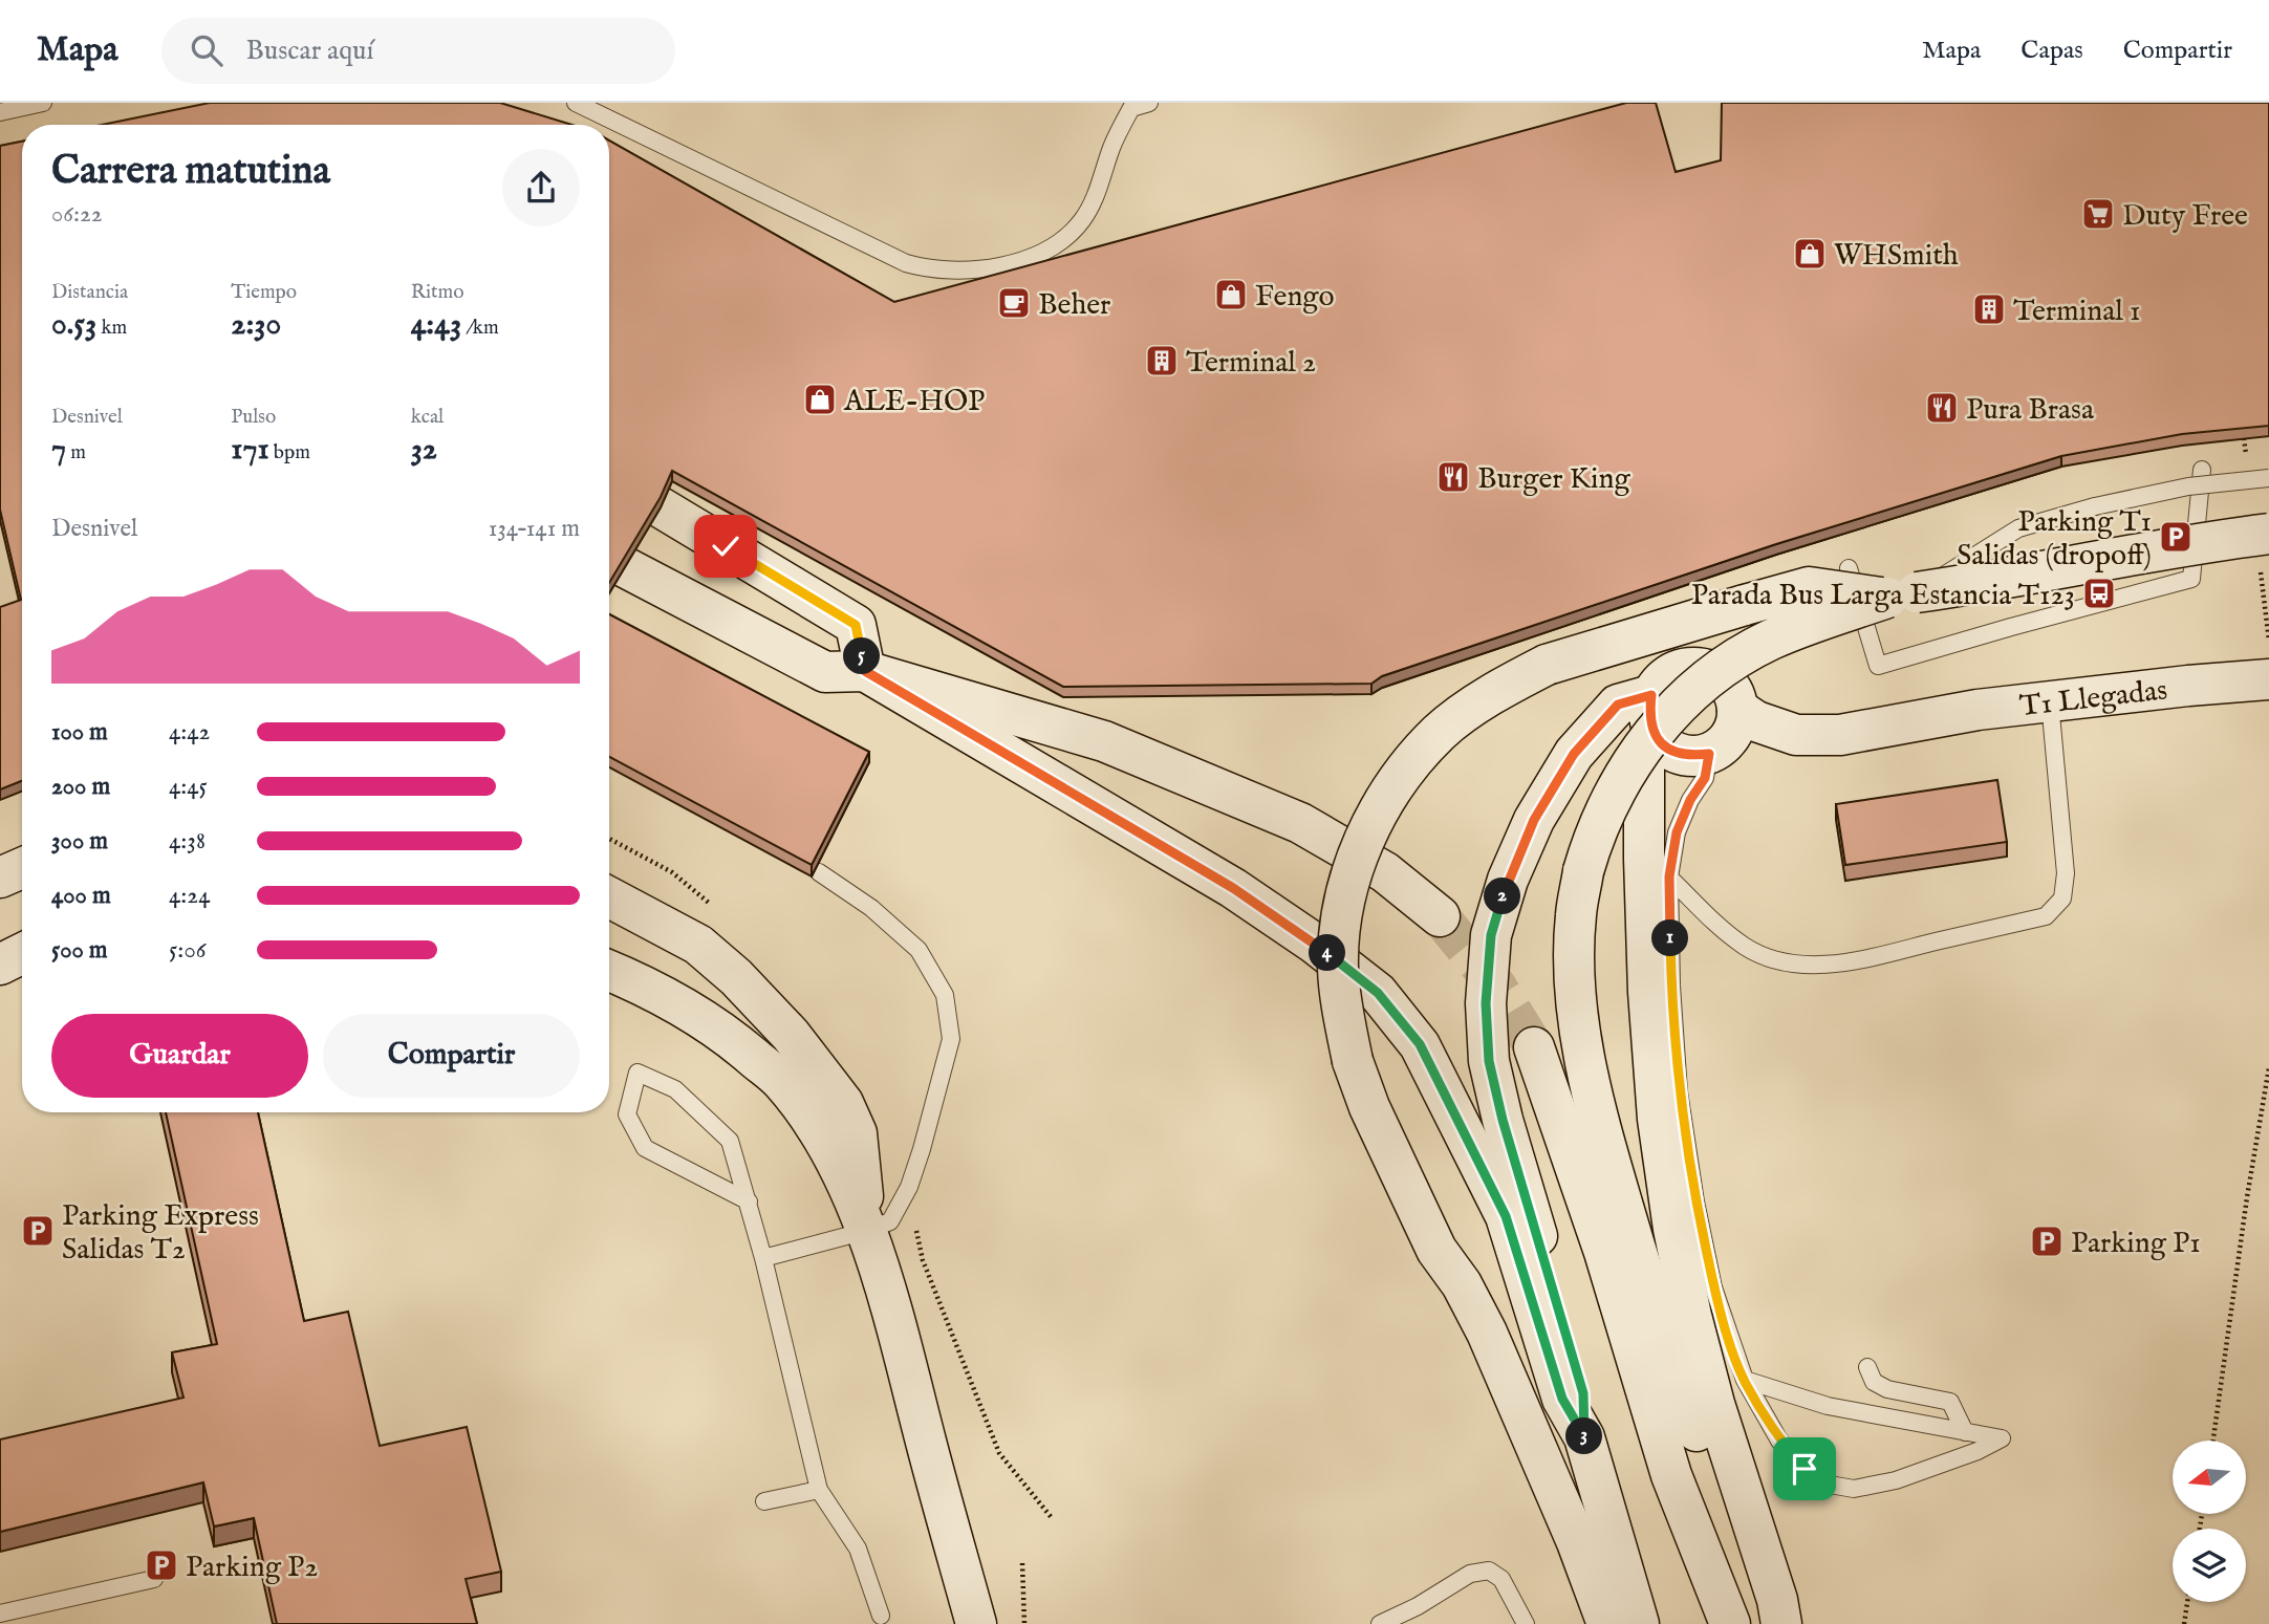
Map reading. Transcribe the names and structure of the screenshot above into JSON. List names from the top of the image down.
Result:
{
  "streets": {
    "street": ["T1 Llegadas"]
  },
  "places": {
    "supermarket": ["Duty Free"],
    "shop": ["WHSmith", "Fengo", "ALE-HOP"],
    "cafe": ["Beher"],
    "building": ["Terminal 1", "Terminal 2"],
    "restaurant": ["Pura Brasa", "Burger King"],
    "parking": [
      "Parking T1 Salidas (dropoff)",
      "Parking Express Salidas T2",
      "Parking P1",
      "Parking P2"
    ],
    "bus stop": ["Parada Bus Larga Estancia T123"]
  },
  "north": "left",
  "page": {
    "header": "Mapa",
    "search": "Buscar aquí",
    "nav": ["Mapa", "Capas", "Compartir"],
    "heading": ["Carrera matutina", "06:22"],
    "stats": [
      ["Distancia", "0.53 km"],
      ["Tiempo", "2:30"],
      ["Ritmo", "4:43 /km"],
      ["Desnivel", "7 m"],
      ["Pulso", "171 bpm"],
      ["kcal", "32"]
    ],
    "chart": ["Desnivel", "134–141 m"],
    "pins": [
      "5",
      "2",
      "1",
      "4",
      "3"
    ],
    "list": [
      {
        "name": "100 m",
        "note": "4:42"
      },
      {
        "name": "200 m",
        "note": "4:45"
      },
      {
        "name": "300 m",
        "note": "4:38"
      },
      {
        "name": "400 m",
        "note": "4:24"
      },
      {
        "name": "500 m",
        "note": "5:06"
      }
    ],
    "buttons": ["Guardar", "Compartir"]
  }
}
